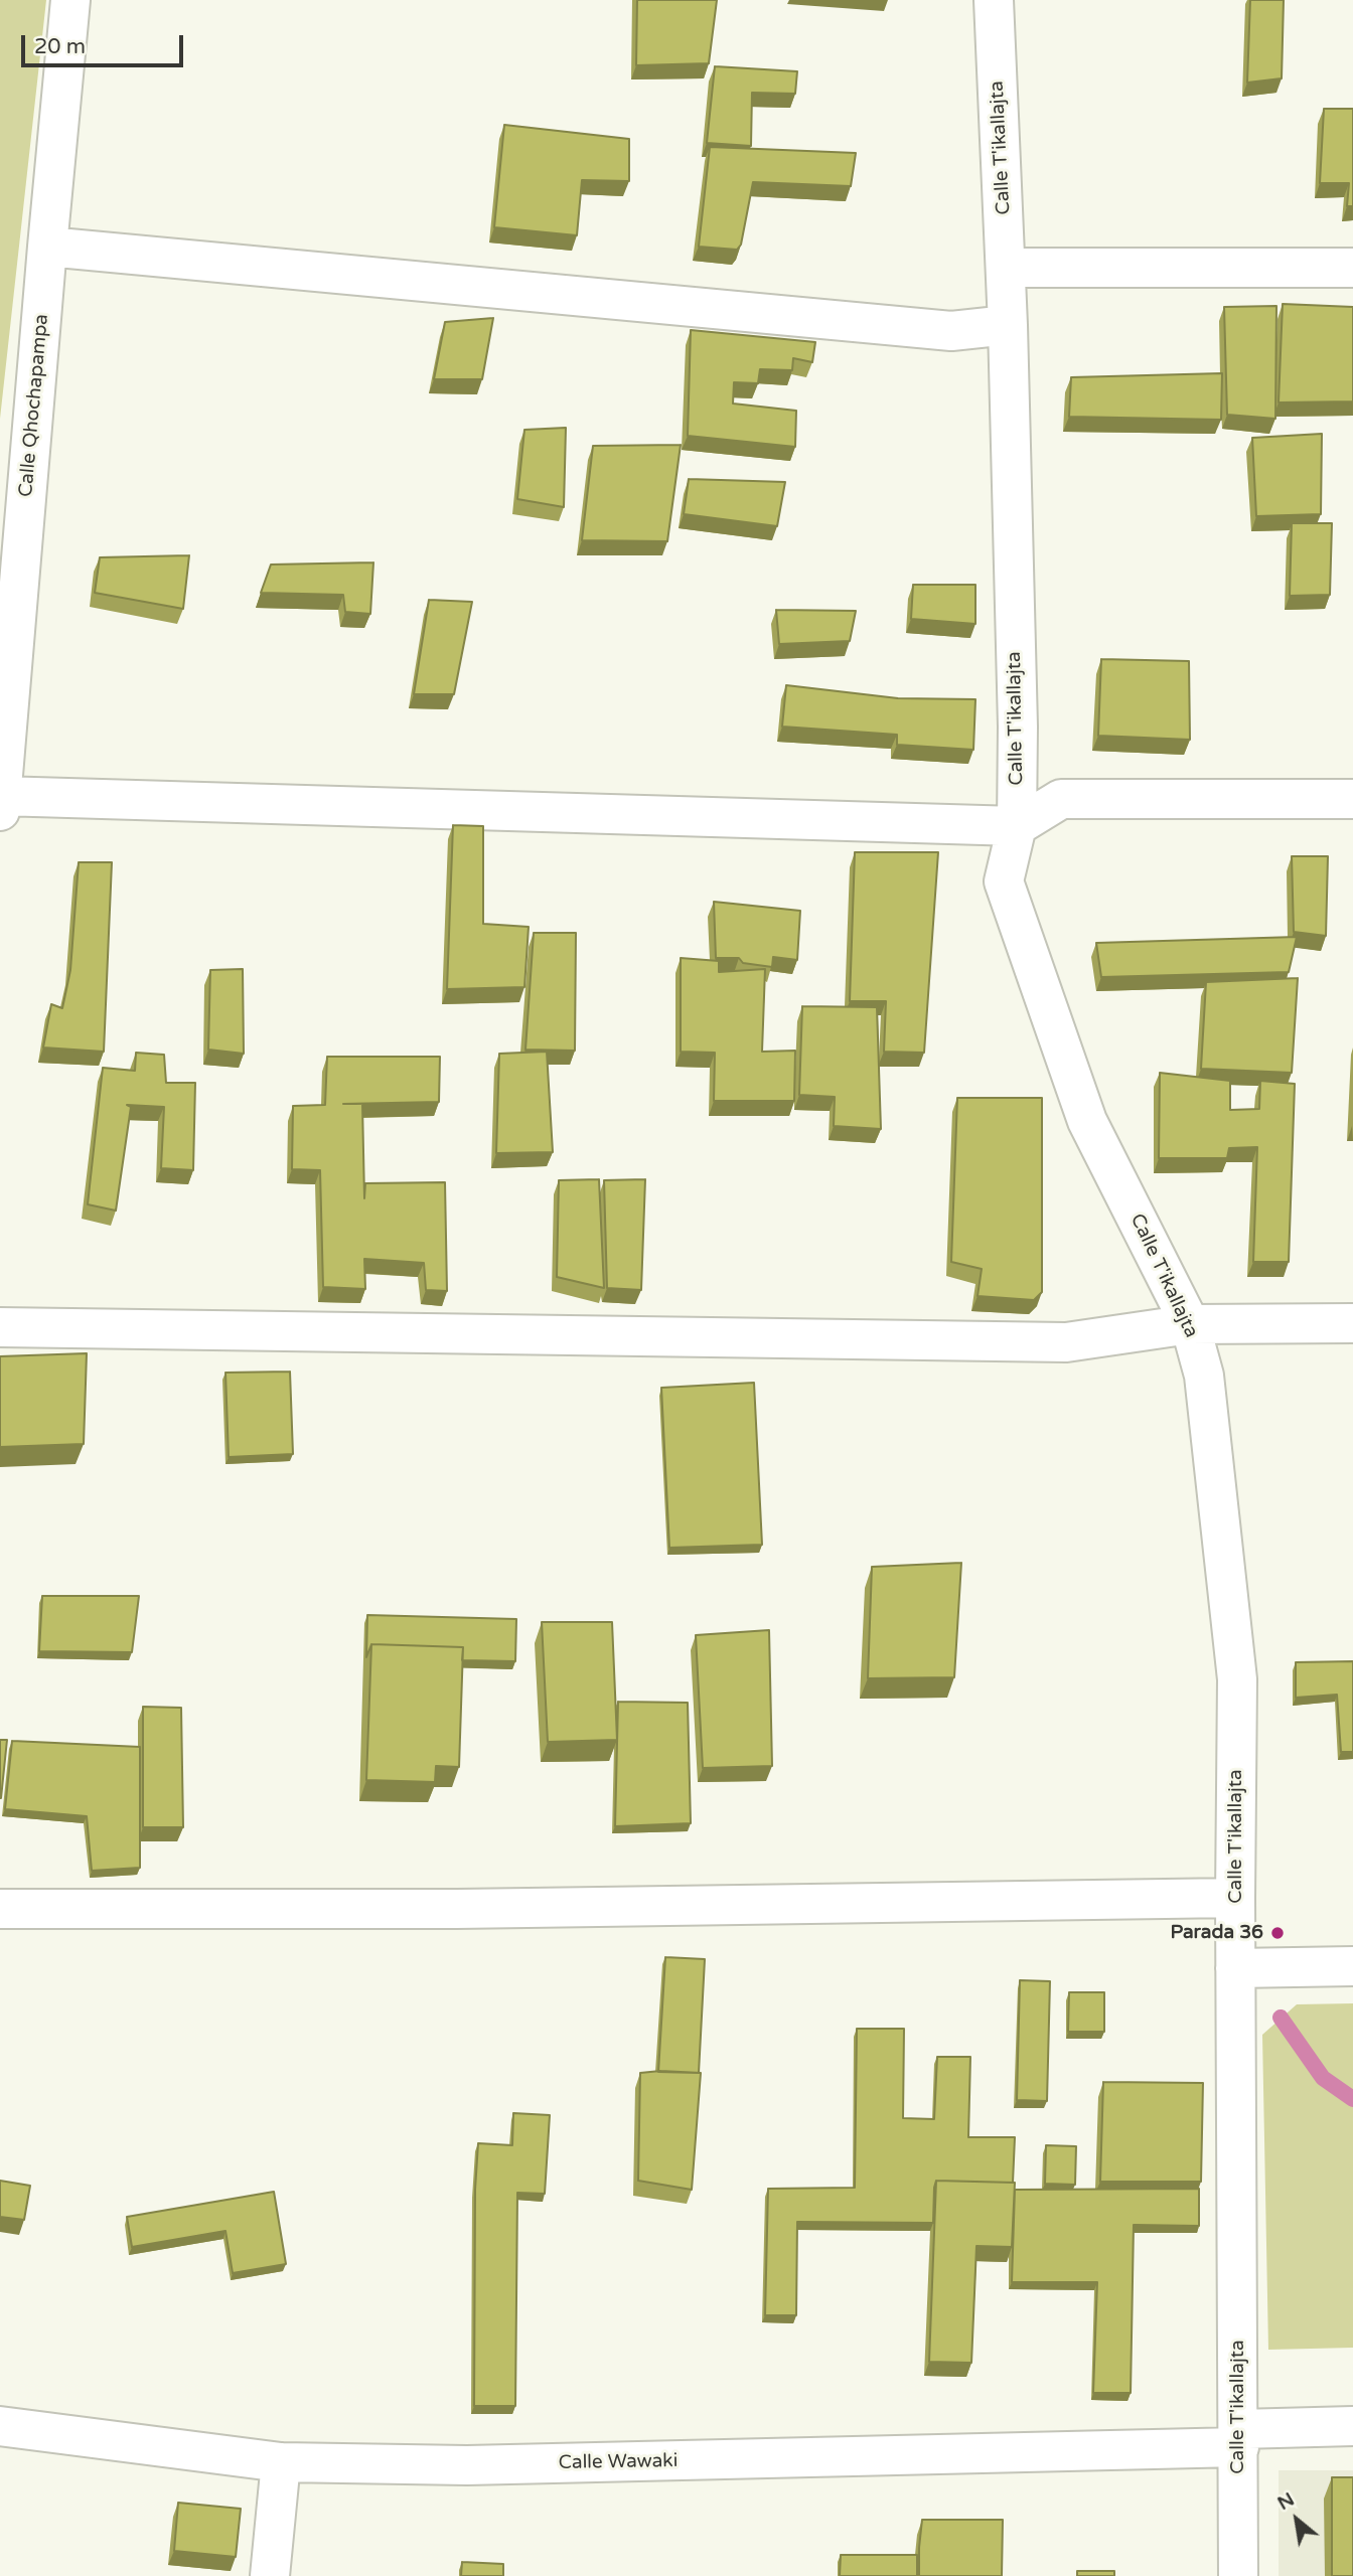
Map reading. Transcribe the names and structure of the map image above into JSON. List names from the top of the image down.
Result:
{
  "streets": {
    "street": ["Calle T'ikallajta", "Calle Qhochapampa", "Calle Wawaki"]
  },
  "crossings": [
    ["Calle T'ikallajta", "Calle Wawaki"]
  ],
  "places": ["Parada 36"],
  "scale_bar": "20 m",
  "north": "top left"
}
